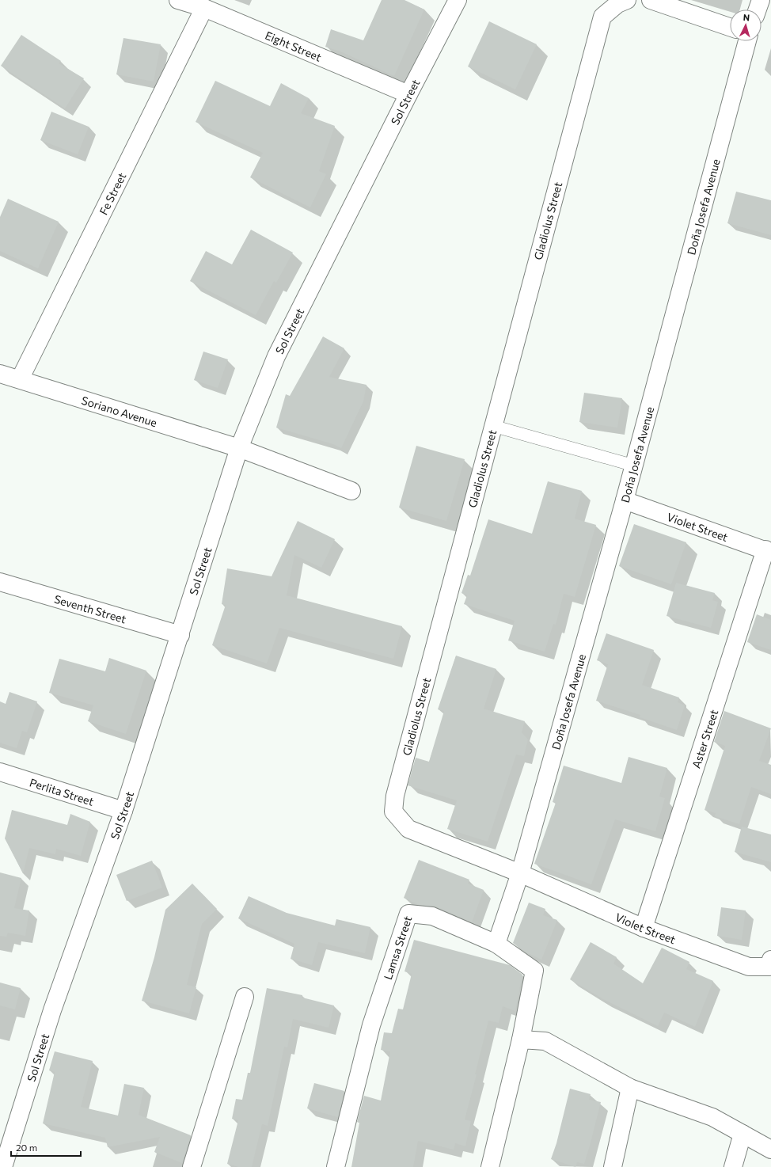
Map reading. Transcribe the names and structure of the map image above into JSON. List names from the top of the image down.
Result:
{
  "streets": {
    "street": [
      "Eight Street",
      "Sol Street",
      "Fe Street",
      "Doña Josefa Avenue",
      "Gladiolus Street",
      "Soriano Avenue",
      "Violet Street",
      "Seventh Street",
      "Aster Street",
      "Perlita Street",
      "Lamsa Street"
    ]
  },
  "crossings": [
    ["Eight Street", "Sol Street"],
    ["Eight Street", "Fe Street"],
    ["Sol Street", "Soriano Avenue"],
    ["Sol Street", "Seventh Street"],
    ["Sol Street", "Perlita Street"],
    ["Fe Street", "Soriano Avenue"],
    ["Doña Josefa Avenue", "Gladiolus Street"],
    ["Doña Josefa Avenue", "Violet Street"],
    ["Doña Josefa Avenue", "Lamsa Street"],
    ["Gladiolus Street", "Violet Street"],
    ["Violet Street", "Aster Street"]
  ],
  "scale_bar": "20 m",
  "north": "top"
}
